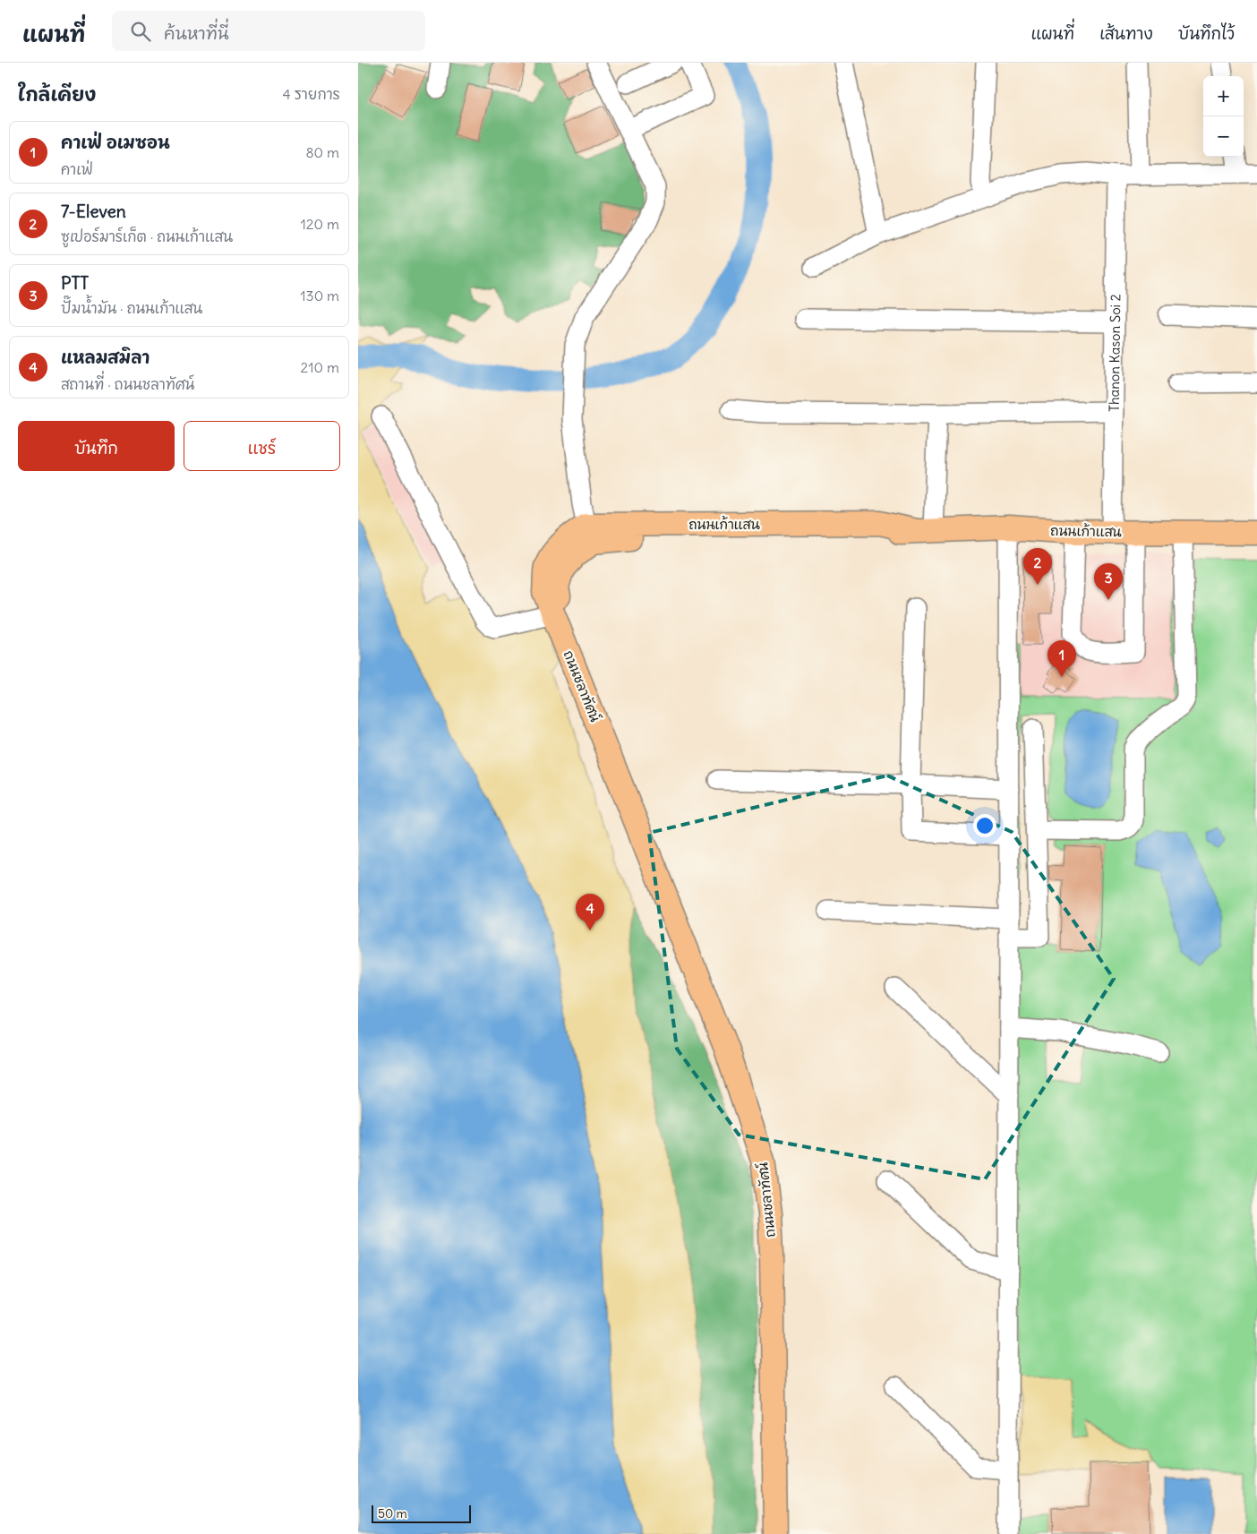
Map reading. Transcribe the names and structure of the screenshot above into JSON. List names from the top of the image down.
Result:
{
  "streets": {
    "main road": ["ถนนเก้าแสน", "ถนนชลาทัศน์"],
    "street": ["Thanon Kason Soi 2"]
  },
  "crossings": [
    ["Thanon Kason Soi 2", "ถนนเก้าแสน"],
    ["ถนนเก้าแสน", "ถนนชลาทัศน์"]
  ],
  "scale_bar": "50 m",
  "page": {
    "header": "แผนที่",
    "search": "ค้นหาที่นี่",
    "nav": ["แผนที่", "เส้นทาง", "บันทึกไว้"],
    "heading": ["ใกล้เคียง", "4 รายการ"],
    "map_buttons": ["+", "−"],
    "list": [
      {
        "mark": "1",
        "name": "คาเฟ่ อเมซอน",
        "note": "คาเฟ่",
        "value": "80 m"
      },
      {
        "mark": "2",
        "name": "7-Eleven",
        "note": "ซูเปอร์มาร์เก็ต · ถนนเก้าแสน",
        "value": "120 m"
      },
      {
        "mark": "3",
        "name": "PTT",
        "note": "ปั๊มน้ำมัน · ถนนเก้าแสน",
        "value": "130 m"
      },
      {
        "mark": "4",
        "name": "แหลมสมิลา",
        "note": "สถานที่ · ถนนชลาทัศน์",
        "value": "210 m"
      }
    ],
    "buttons": ["บันทึก", "แชร์"],
    "pins": [
      "2",
      "3",
      "1",
      "4"
    ],
    "scale": "50 m"
  }
}
